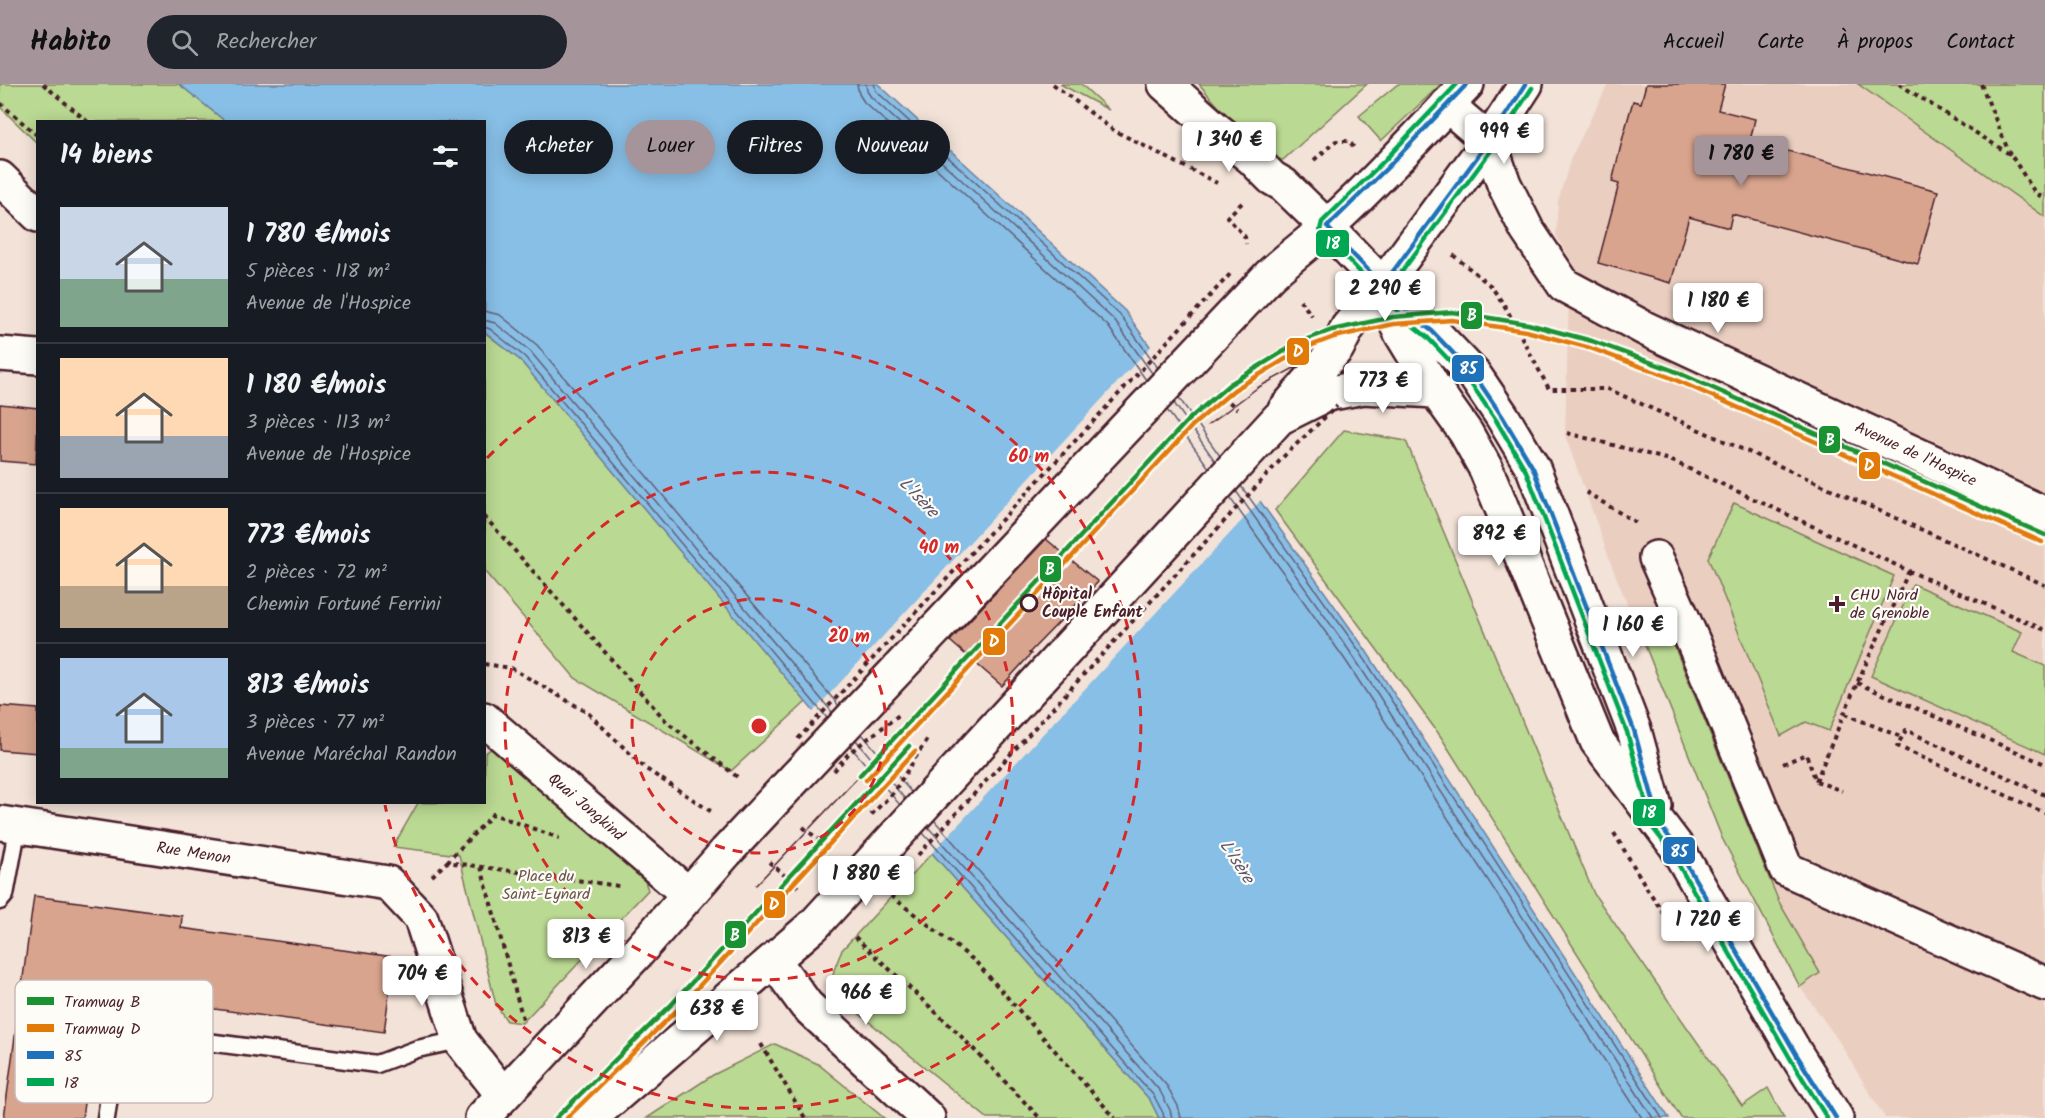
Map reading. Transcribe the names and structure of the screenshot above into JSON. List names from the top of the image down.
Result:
{
  "streets": {
    "street": ["Avenue de l'Hospice", "Quai Jongkind", "Rue Menon"]
  },
  "water": ["L'Isère"],
  "parks": ["Place du Saint-Eynard"],
  "places": {
    "other": ["Hôpital Couple Enfant"],
    "health": ["CHU Nord de Grenoble"]
  },
  "lines": [
    "transit line 85",
    "transit line 18",
    "tram line B",
    "tram line D"
  ],
  "legend": [
    "Tramway B",
    "Tramway D",
    "85",
    "18"
  ],
  "page": {
    "header": "Habito",
    "search": "Rechercher",
    "nav": [
      "Accueil",
      "Carte",
      "À propos",
      "Contact"
    ],
    "price": [
      "999 €",
      "1 340 €",
      "1 780 €",
      "2 290 €",
      "1 180 €",
      "773 €",
      "892 €",
      "1 160 €",
      "1 880 €",
      "1 720 €",
      "813 €",
      "704 €",
      "966 €",
      "638 €"
    ],
    "chip": [
      "Acheter",
      "Louer",
      "Filtres",
      "Nouveau"
    ],
    "heading": "14 biens",
    "list": [
      {
        "name": "1 780 €/mois",
        "note": "5 pièces · 118 m² · Avenue de l'Hospice"
      },
      {
        "name": "1 180 €/mois",
        "note": "3 pièces · 113 m² · Avenue de l'Hospice"
      },
      {
        "name": "773 €/mois",
        "note": "2 pièces · 72 m² · Chemin Fortuné Ferrini"
      },
      {
        "name": "813 €/mois",
        "note": "3 pièces · 77 m² · Avenue Maréchal Randon"
      }
    ]
  },
  "rings": ["60 m", "40 m", "20 m"]
}
